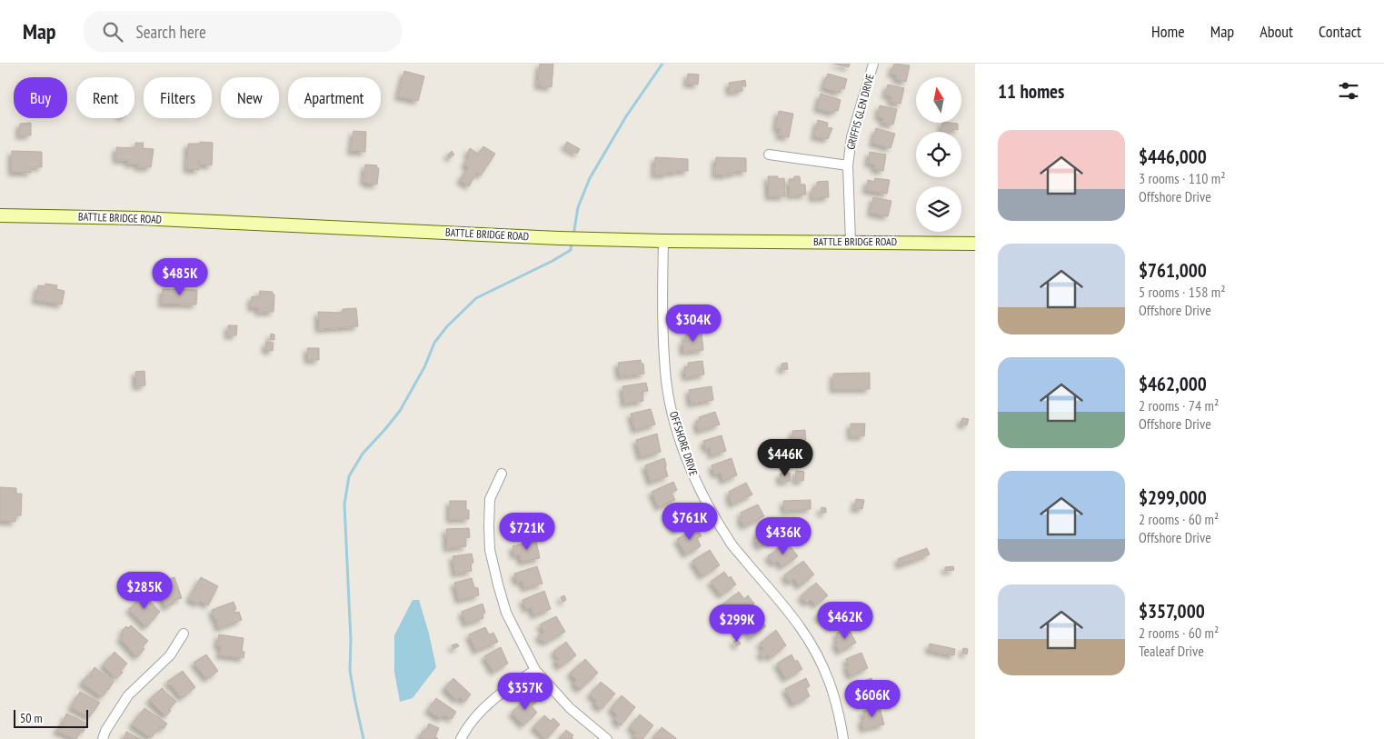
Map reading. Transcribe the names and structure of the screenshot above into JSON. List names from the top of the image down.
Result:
{
  "streets": {
    "street": ["GRIFFIS GLEN DRIVE", "BATTLE BRIDGE ROAD", "OFFSHORE DRIVE"]
  },
  "crossings": [
    ["GRIFFIS GLEN DRIVE", "BATTLE BRIDGE ROAD"],
    ["BATTLE BRIDGE ROAD", "OFFSHORE DRIVE"]
  ],
  "scale_bar": "50 m",
  "north": "top",
  "page": {
    "header": "Map",
    "search": "Search here",
    "nav": [
      "Home",
      "Map",
      "About",
      "Contact"
    ],
    "heading": "11 homes",
    "chip": [
      "Buy",
      "Rent",
      "Filters",
      "New",
      "Apartment"
    ],
    "list": [
      {
        "name": "$446,000",
        "note": "3 rooms · 110 m² · Offshore Drive"
      },
      {
        "name": "$761,000",
        "note": "5 rooms · 158 m² · Offshore Drive"
      },
      {
        "name": "$462,000",
        "note": "2 rooms · 74 m² · Offshore Drive"
      },
      {
        "name": "$299,000",
        "note": "2 rooms · 60 m² · Offshore Drive"
      },
      {
        "name": "$357,000",
        "note": "2 rooms · 60 m² · Tealeaf Drive"
      }
    ],
    "price": [
      "$485K",
      "$304K",
      "$446K",
      "$761K",
      "$721K",
      "$436K",
      "$285K",
      "$462K",
      "$299K",
      "$357K",
      "$606K"
    ],
    "scale": "50 m"
  }
}
